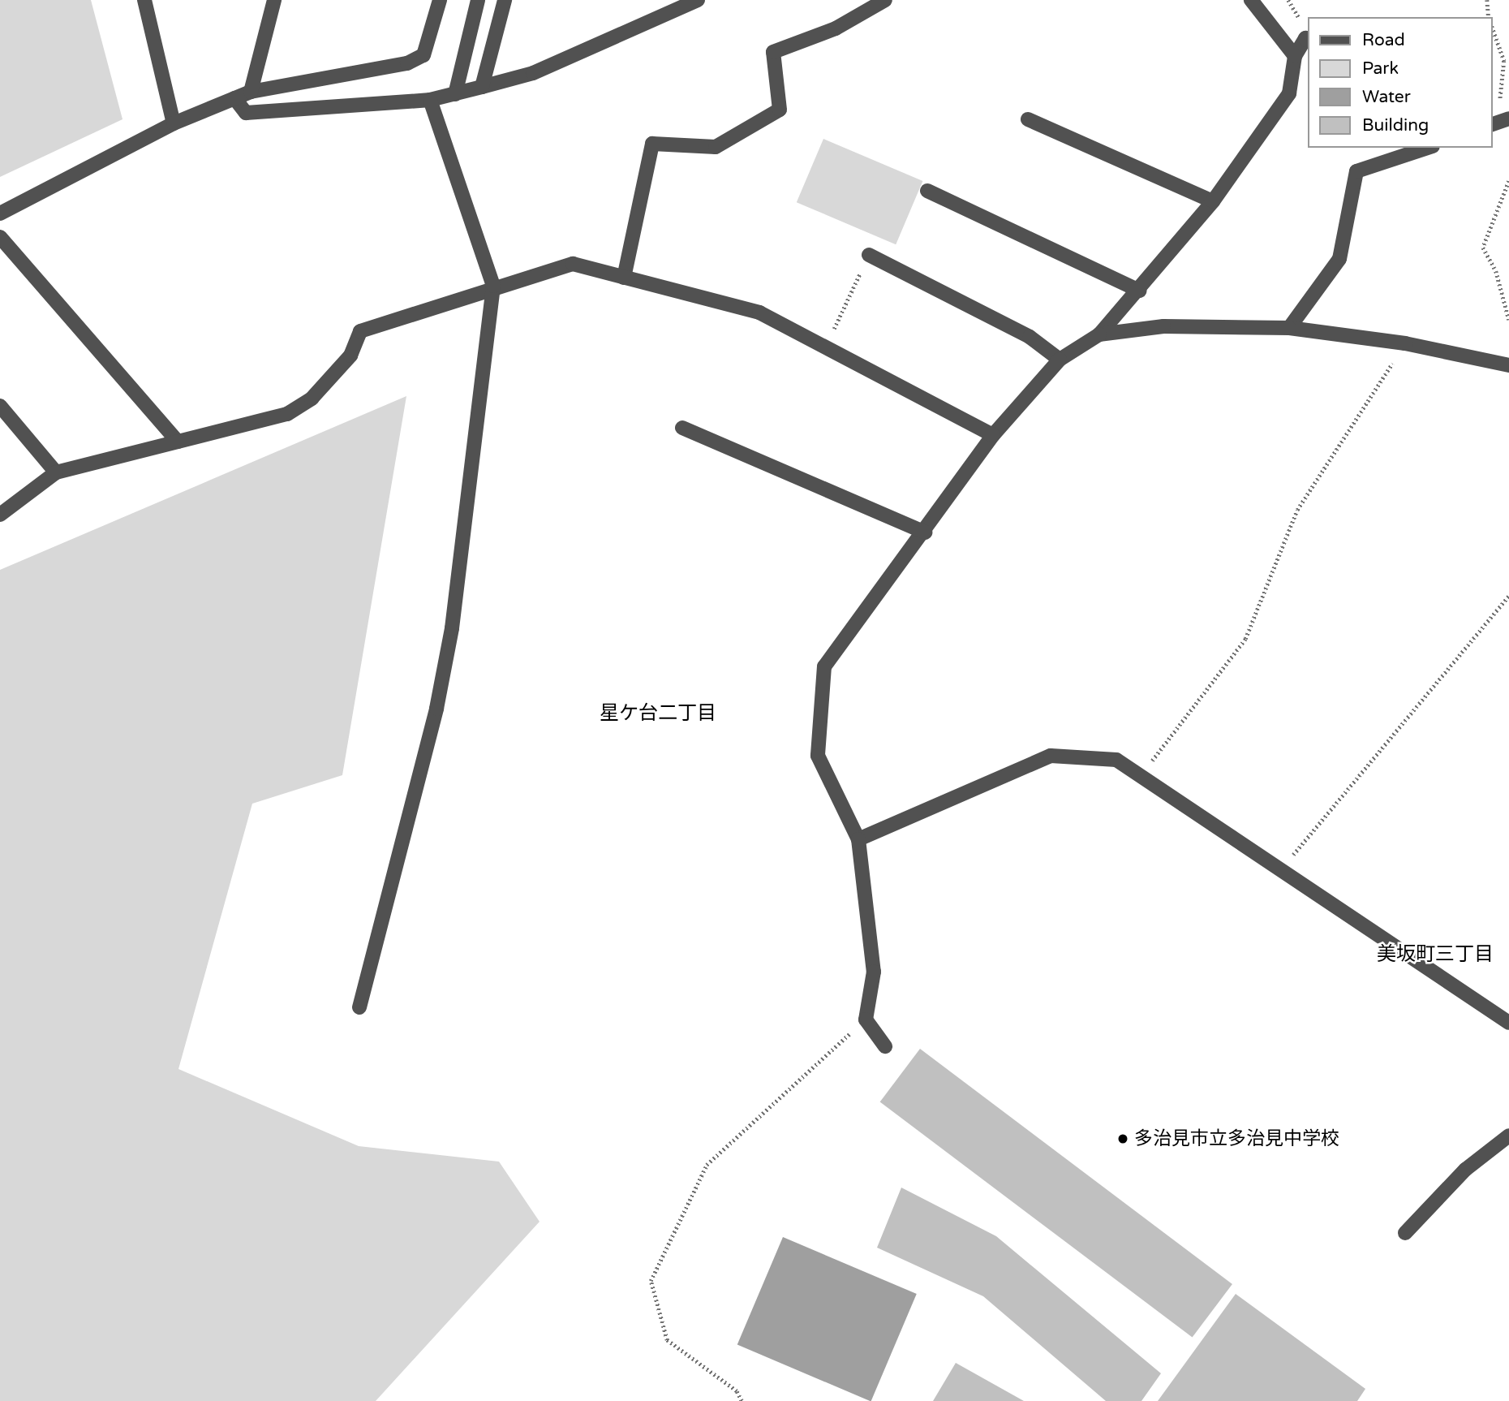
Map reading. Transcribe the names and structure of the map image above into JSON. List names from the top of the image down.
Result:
{
  "districts": ["星ケ台二丁目", "美坂町三丁目"],
  "places": ["多治見市立多治見中学校"],
  "legend": [
    "Road",
    "Park",
    "Water",
    "Building"
  ]
}
